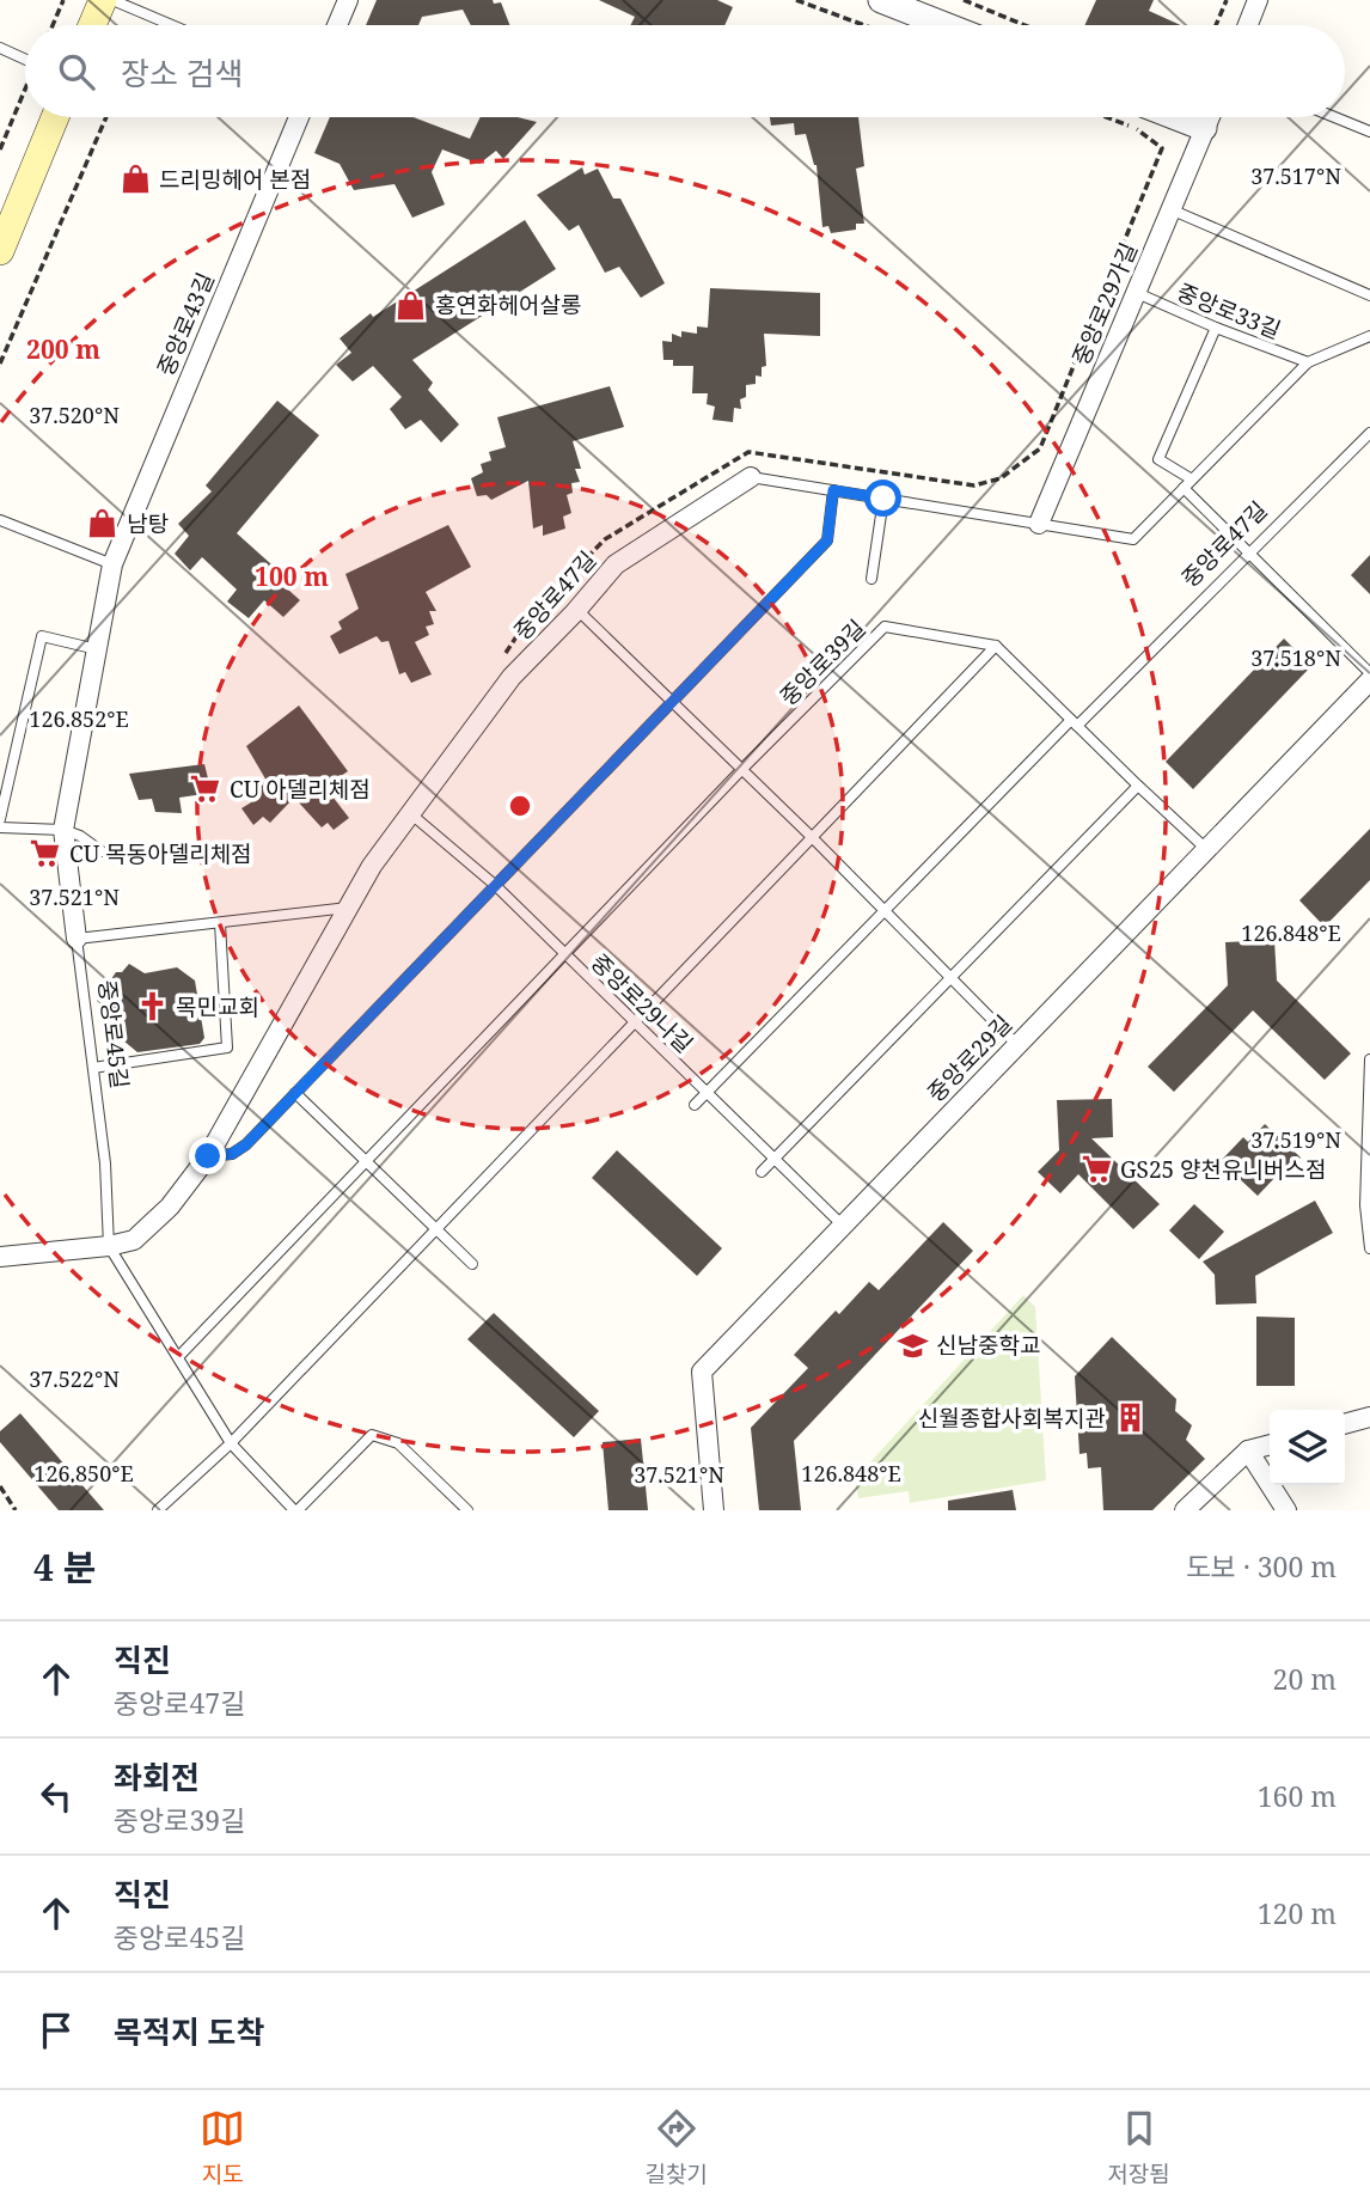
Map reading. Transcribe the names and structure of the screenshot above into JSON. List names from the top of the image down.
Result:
{
  "streets": {
    "street": [
      "중앙로29가길",
      "중앙로43길",
      "중앙로47길",
      "중앙로45길",
      "중앙로29길"
    ],
    "lane": ["중앙로33길", "중앙로39길", "중앙로29나길"]
  },
  "crossings": [
    ["중앙로29가길", "중앙로33길"],
    ["중앙로29가길", "중앙로47길"],
    ["중앙로33길", "중앙로47길"],
    ["중앙로43길", "중앙로45길"],
    ["중앙로47길", "중앙로29나길"],
    ["중앙로39길", "중앙로29나길"],
    ["중앙로29나길", "중앙로29길"]
  ],
  "places": {
    "shop": ["드리밍헤어 본점", "홍연화헤어살롱", "남탕"],
    "supermarket": ["CU 아델리체점", "CU 목동아델리체점", "GS25 양천유니버스점"],
    "church": ["목민교회"],
    "school or university": ["신남중학교"],
    "building": ["신월종합사회복지관"]
  },
  "page": {
    "search": "장소 검색",
    "heading": ["4 분", "도보 · 300 m"],
    "list": [
      ["직진", "중앙로47길", "20 m"],
      ["좌회전", "중앙로39길", "160 m"],
      ["직진", "중앙로45길", "120 m"],
      "목적지 도착"
    ],
    "nav": ["지도", "길찾기", "저장됨"]
  },
  "coordinates": [
    "37.517°N",
    "37.520°N",
    "37.518°N",
    "126.852°E",
    "37.521°N",
    "126.848°E",
    "37.519°N",
    "37.522°N",
    "126.850°E"
  ],
  "rings": ["200 m", "100 m"]
}
